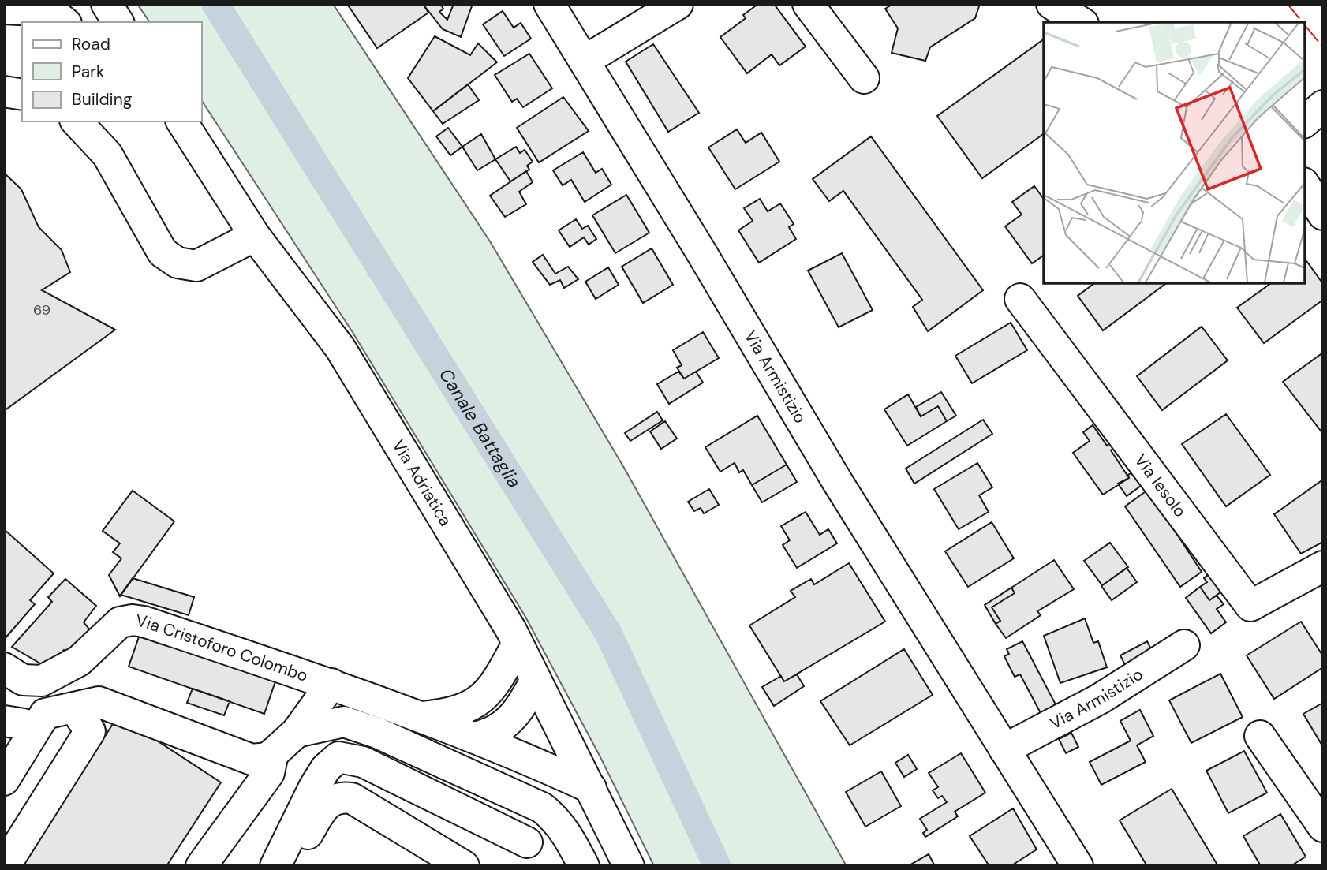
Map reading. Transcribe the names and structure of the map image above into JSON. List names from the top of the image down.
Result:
{
  "streets": {
    "main road": [
      "Via Armistizio",
      "Via Adriatica",
      "Via Iesolo",
      "Via Cristoforo Colombo"
    ]
  },
  "crossings": [
    ["Via Adriatica", "Via Cristoforo Colombo"]
  ],
  "water": ["Canale Battaglia"],
  "house_numbers": ["69"],
  "legend": ["Road", "Park", "Building"]
}
